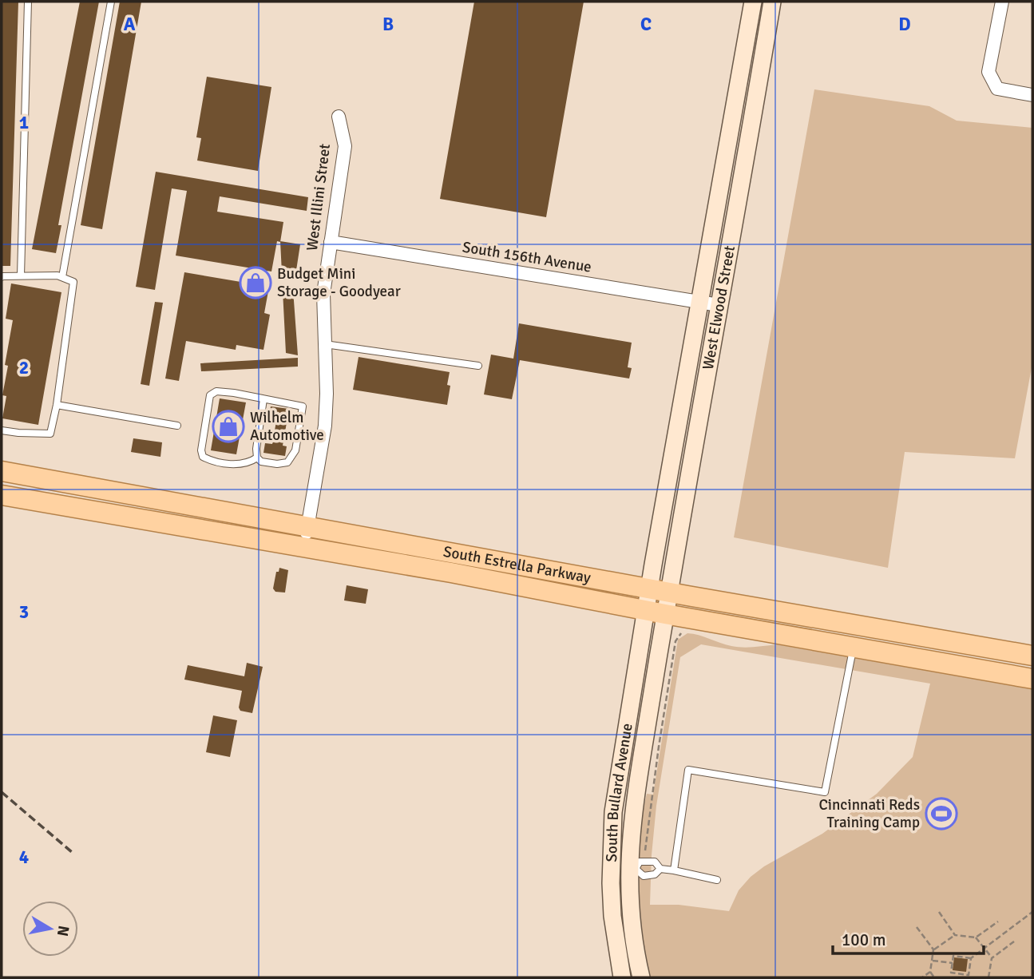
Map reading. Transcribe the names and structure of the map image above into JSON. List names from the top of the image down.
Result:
{
  "streets": {
    "main road": ["West Elwood Street", "South Estrella Parkway", "South Bullard Avenue"],
    "street": ["West Illini Street", "South 156th Avenue"]
  },
  "crossings": [
    ["West Illini Street", "South 156th Avenue"],
    ["West Illini Street", "South Estrella Parkway"],
    ["South 156th Avenue", "West Elwood Street"],
    ["West Elwood Street", "South Estrella Parkway"],
    ["West Elwood Street", "South Bullard Avenue"],
    ["South Estrella Parkway", "South Bullard Avenue"]
  ],
  "places": {
    "shop": ["Budget Mini Storage - Goodyear", "Wilhelm Automotive"],
    "sports": ["Cincinnati Reds Training Camp"]
  },
  "scale_bar": "100 m",
  "north": "right",
  "grid": {
    "columns": [
      "A",
      "B",
      "C",
      "D"
    ],
    "rows": [
      "1",
      "2",
      "3",
      "4"
    ]
  }
}
